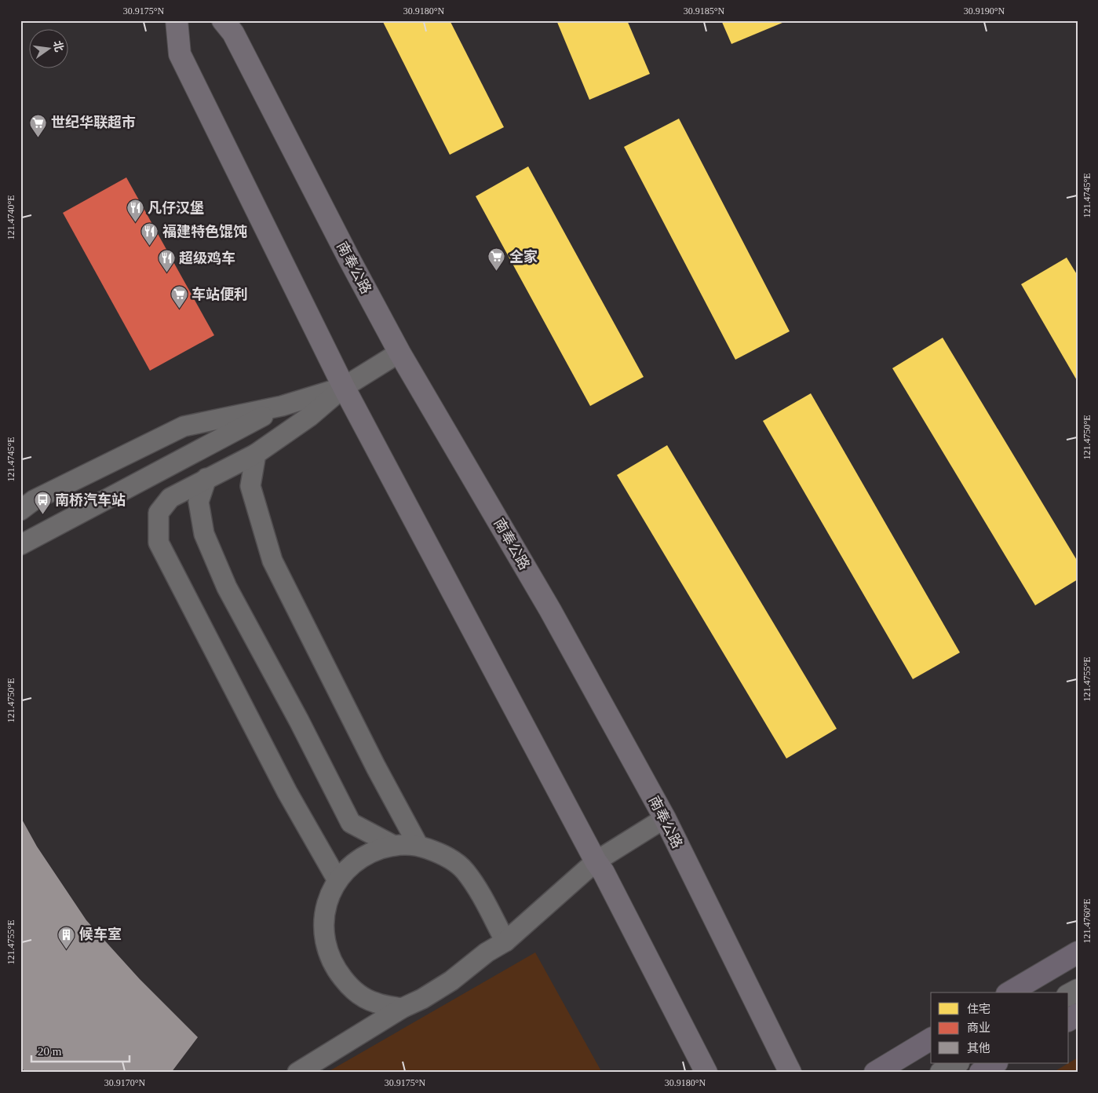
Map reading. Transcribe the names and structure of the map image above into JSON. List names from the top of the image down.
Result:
{
  "streets": {
    "main road": ["南奉公路"]
  },
  "places": {
    "supermarket": ["世纪华联超市", "全家", "车站便利"],
    "restaurant": ["凡仔汉堡", "福建特色馄饨", "超级鸡车"],
    "bus stop": ["南桥汽车站"],
    "building": ["候车室"]
  },
  "legend": ["住宅", "商业", "其他"],
  "scale_bar": "20 m",
  "north": "right",
  "coordinates": [
    "30.9175°N",
    "30.9180°N",
    "30.9185°N",
    "30.9190°N",
    "121.4745°E",
    "121.4740°E",
    "121.4750°E",
    "121.4755°E",
    "121.4760°E",
    "30.9170°N"
  ]
}
